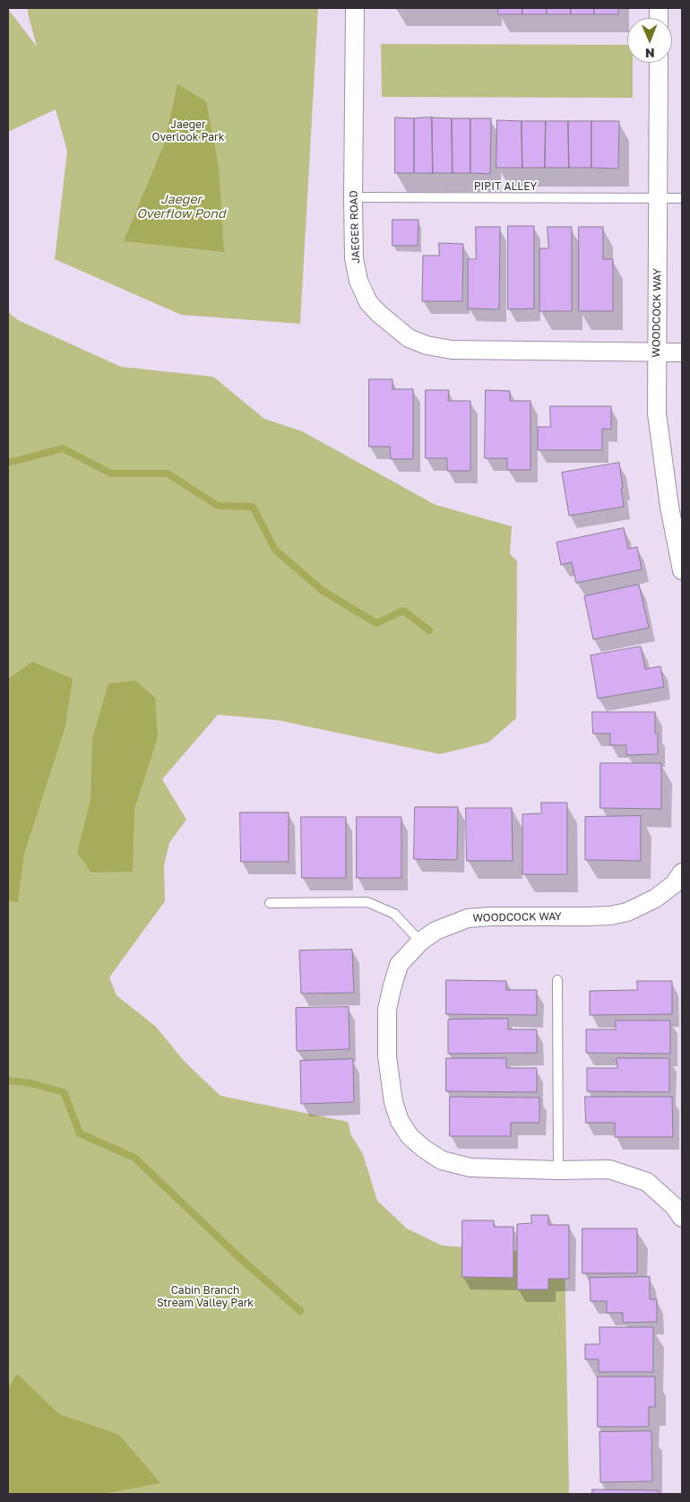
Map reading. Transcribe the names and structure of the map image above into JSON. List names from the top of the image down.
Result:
{
  "streets": {
    "street": ["JAEGER ROAD", "WOODCOCK WAY"],
    "lane": ["PIPIT ALLEY"]
  },
  "crossings": [
    ["PIPIT ALLEY", "JAEGER ROAD"],
    ["PIPIT ALLEY", "WOODCOCK WAY"],
    ["JAEGER ROAD", "WOODCOCK WAY"]
  ],
  "water": ["Jaeger Overflow Pond"],
  "parks": ["Jaeger Overlook Park", "Cabin Branch Stream Valley Park"],
  "north": "bottom"
}
